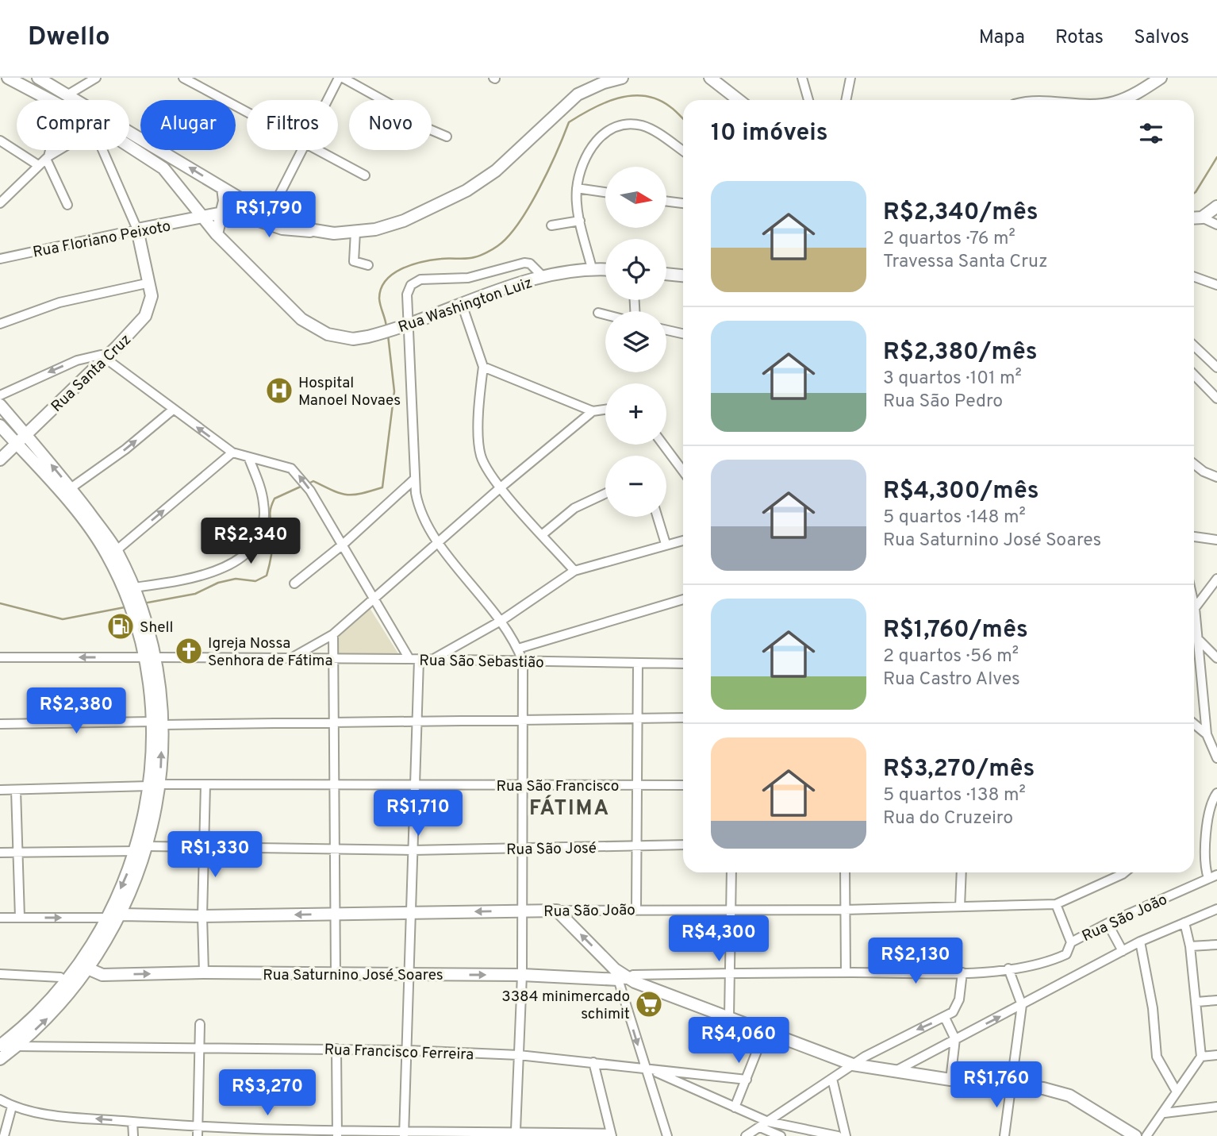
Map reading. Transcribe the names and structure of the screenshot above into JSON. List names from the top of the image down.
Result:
{
  "streets": {
    "main road": [
      "Rua Floriano Peixoto",
      "Rua Washington Luiz",
      "Rua Santa Cruz",
      "Rua São João",
      "Rua Saturnino José Soares"
    ],
    "street": [
      "Rua São Sebastião",
      "Rua São Francisco",
      "Rua São José",
      "Rua Francisco Ferreira"
    ]
  },
  "crossings": [
    ["Rua Santa Cruz", "Rua São Sebastião"],
    ["Rua São João", "Rua Saturnino José Soares"]
  ],
  "districts": ["FÁTIMA"],
  "places": {
    "hospital": ["Hospital Manoel Novaes"],
    "fuel station": ["Shell"],
    "church": ["Igreja Nossa Senhora de Fátima"],
    "supermarket": ["3384 minimercado schimit"]
  },
  "north": "right",
  "page": {
    "header": "Dwello",
    "nav": ["Mapa", "Rotas", "Salvos"],
    "chip": [
      "Comprar",
      "Alugar",
      "Filtros",
      "Novo"
    ],
    "heading": "10 imóveis",
    "map_buttons": ["+", "−"],
    "list": [
      {
        "name": "R$2,340/mês",
        "note": "2 quartos · 76 m² · Travessa Santa Cruz"
      },
      {
        "name": "R$2,380/mês",
        "note": "3 quartos · 101 m² · Rua São Pedro"
      },
      {
        "name": "R$4,300/mês",
        "note": "5 quartos · 148 m² · Rua Saturnino José Soares"
      },
      {
        "name": "R$1,760/mês",
        "note": "2 quartos · 56 m² · Rua Castro Alves"
      },
      {
        "name": "R$3,270/mês",
        "note": "5 quartos · 138 m² · Rua do Cruzeiro"
      }
    ],
    "price": [
      "R$1,790",
      "R$2,340",
      "R$2,380",
      "R$1,710",
      "R$1,330",
      "R$4,300",
      "R$2,130",
      "R$4,060",
      "R$1,760",
      "R$3,270"
    ]
  }
}
